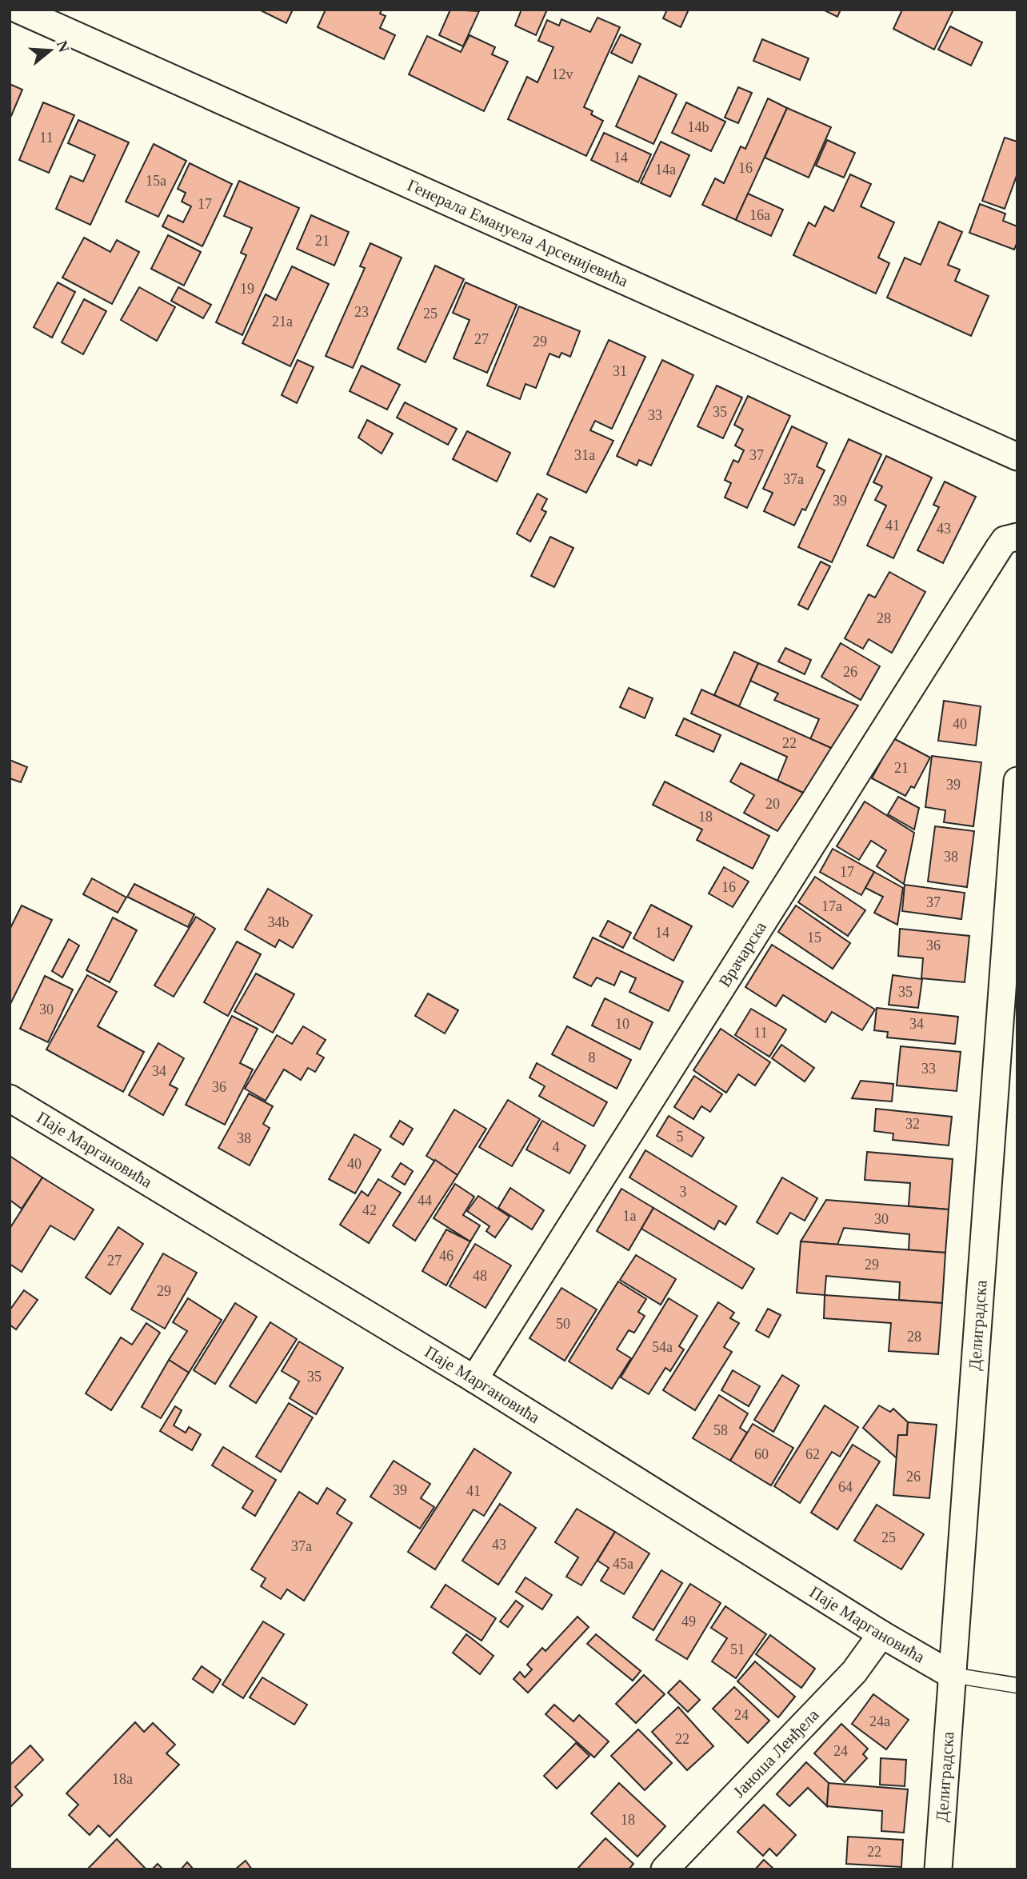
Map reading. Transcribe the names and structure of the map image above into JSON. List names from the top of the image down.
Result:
{
  "streets": {
    "street": [
      "Генерала Емануела Арсенијевића",
      "Врачарска",
      "Паје Маргановића",
      "Делиградска",
      "Јаноша Ленђела"
    ]
  },
  "crossings": [
    ["Врачарска", "Паје Маргановића"],
    ["Паје Маргановића", "Делиградска"],
    ["Паје Маргановића", "Јаноша Ленђела"]
  ],
  "house_numbers": [
    "12v",
    "14b",
    "11",
    "14",
    "16",
    "14a",
    "15a",
    "17",
    "16a",
    "21",
    "19",
    "23",
    "25",
    "21a",
    "27",
    "29",
    "31",
    "35",
    "33",
    "31a",
    "37",
    "37a",
    "39",
    "41",
    "43",
    "28",
    "26",
    "40",
    "22",
    "21",
    "39",
    "20",
    "18",
    "38",
    "17",
    "16",
    "37",
    "17a",
    "34b",
    "14",
    "15",
    "36",
    "35",
    "30",
    "10",
    "34",
    "11",
    "8",
    "33",
    "34",
    "36",
    "32",
    "5",
    "38",
    "4",
    "40",
    "3",
    "44",
    "42",
    "1a",
    "30",
    "46",
    "27",
    "29",
    "48",
    "29",
    "50",
    "28",
    "54a",
    "35",
    "58",
    "60",
    "62",
    "26",
    "64",
    "39",
    "41",
    "25",
    "43",
    "37a",
    "45a",
    "49",
    "51",
    "24",
    "24a",
    "22",
    "24",
    "18a",
    "18",
    "22"
  ],
  "north": "right"
}
